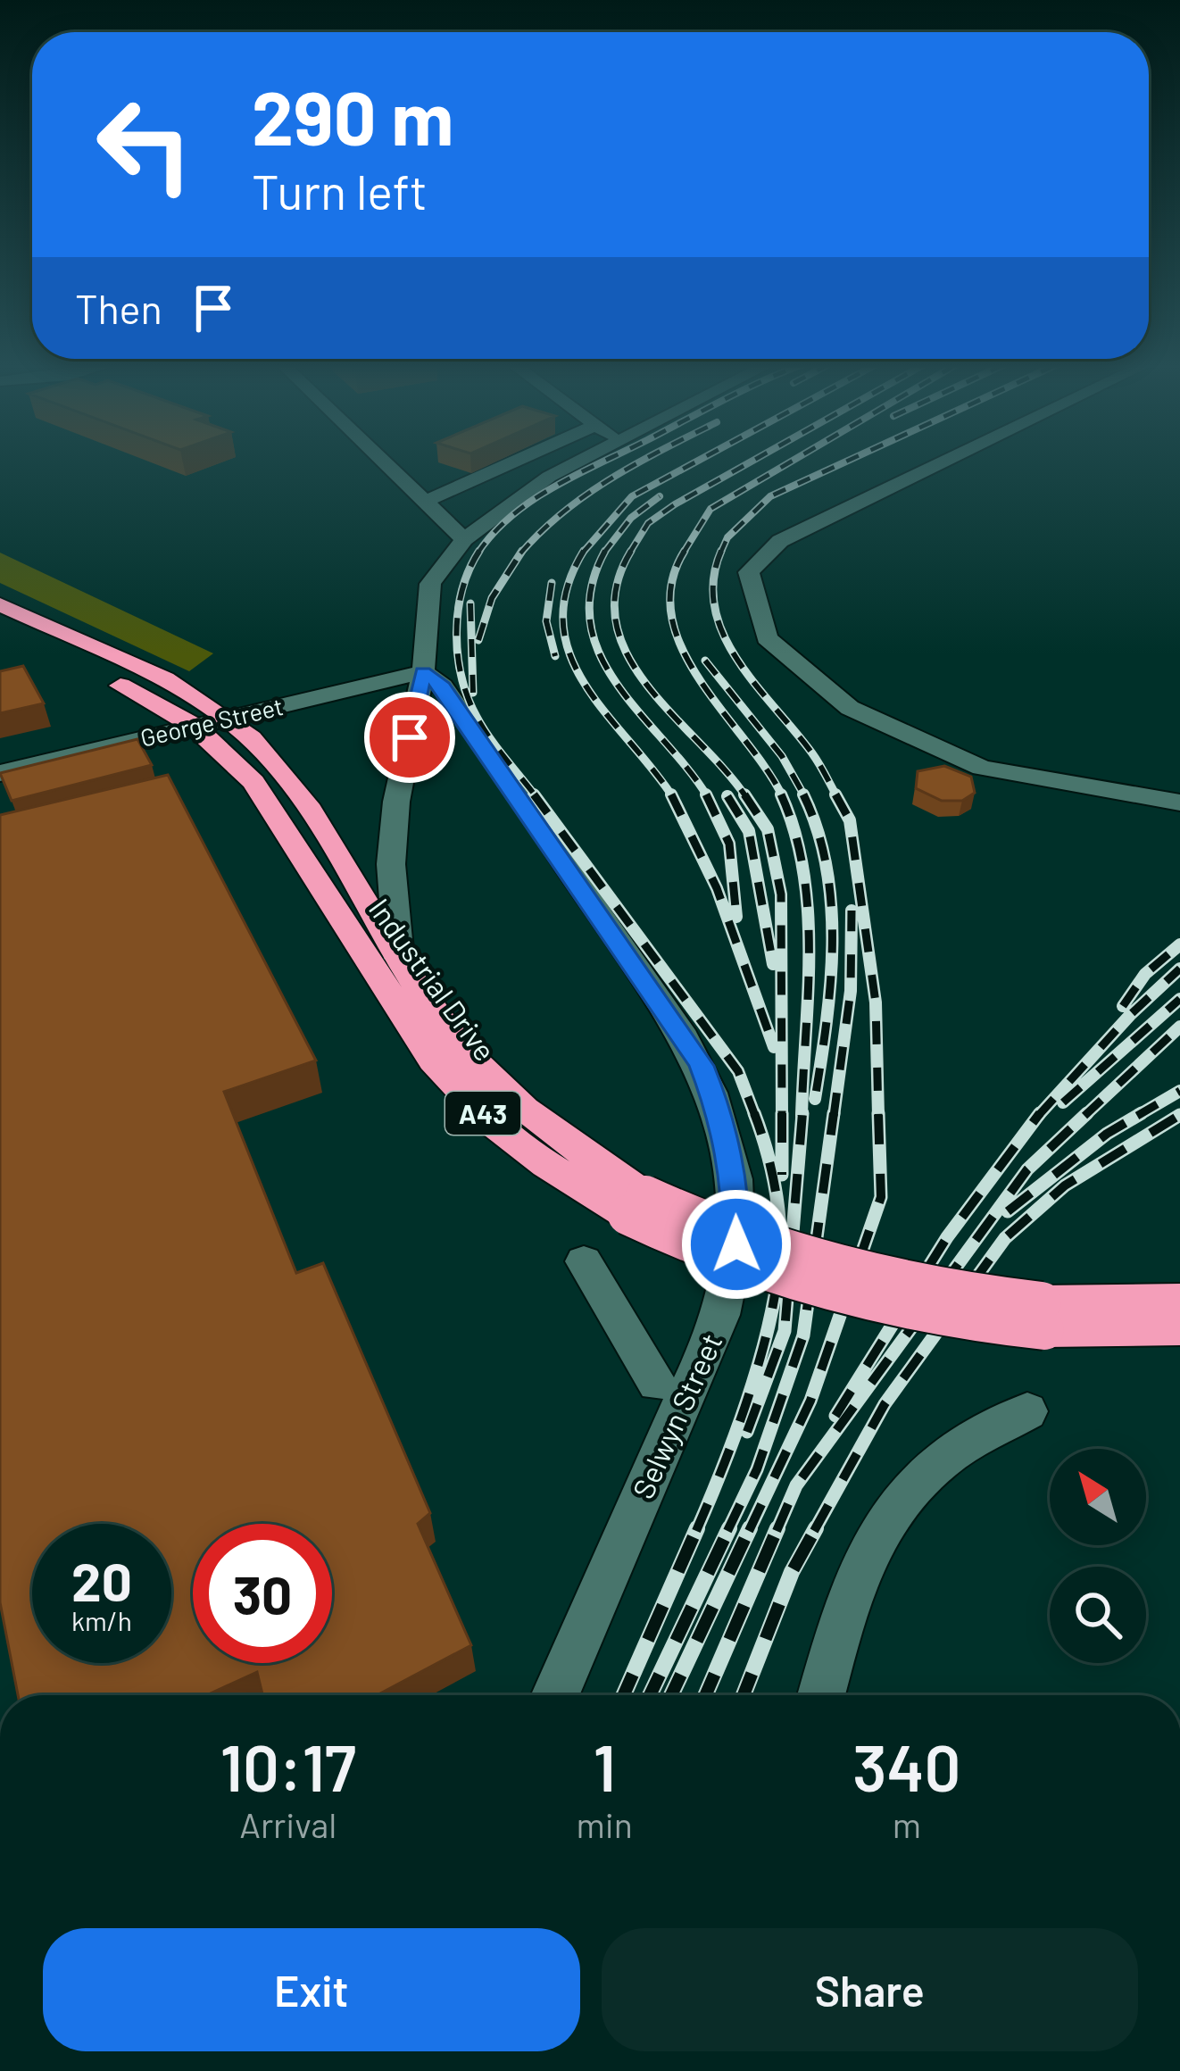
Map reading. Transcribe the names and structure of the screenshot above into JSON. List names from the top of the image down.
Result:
{
  "streets": {
    "highway": ["Industrial Drive", "A43"],
    "street": ["George Street", "Selwyn Street"]
  },
  "crossings": [
    ["George Street", "Industrial Drive"],
    ["George Street", "Selwyn Street"]
  ],
  "north": "top left",
  "page": {
    "turn": ["290 m", "Turn left"],
    "then": "Then",
    "speed": "20 km/h",
    "limit": "30",
    "eta": [
      "10:17",
      "Arrival",
      "1",
      "min",
      "340",
      "m"
    ],
    "buttons": ["Exit", "Share"]
  }
}
